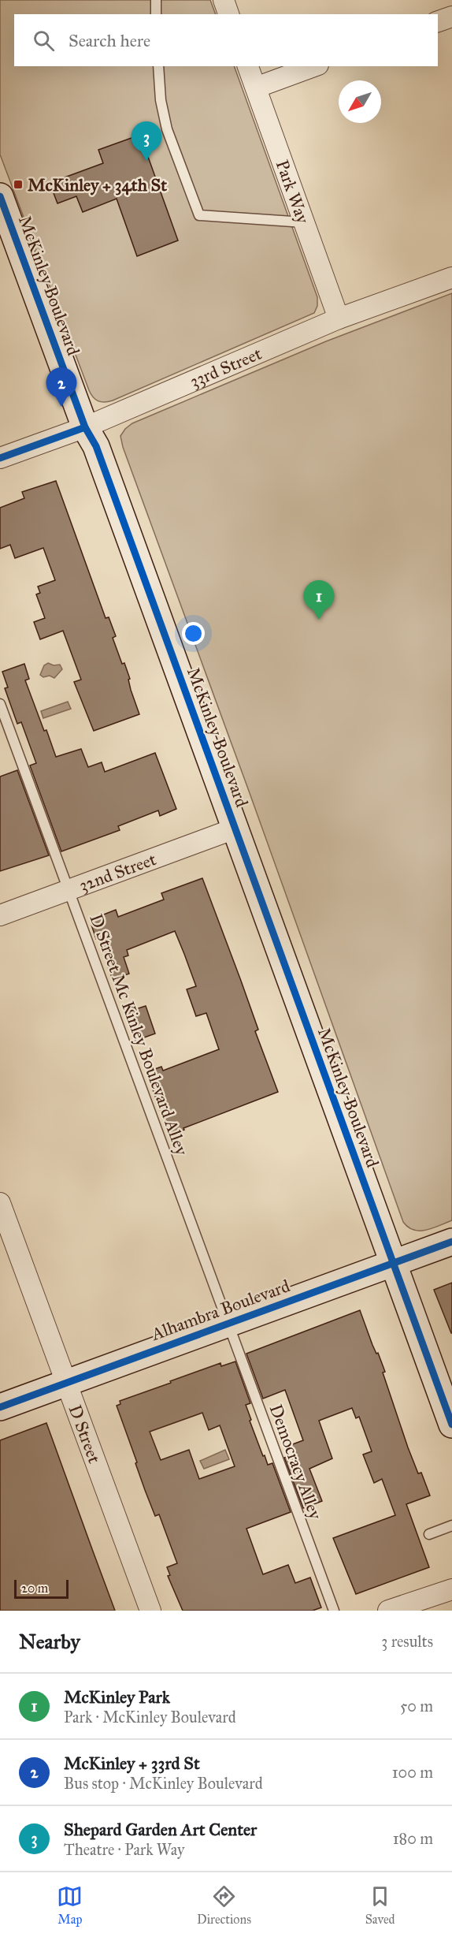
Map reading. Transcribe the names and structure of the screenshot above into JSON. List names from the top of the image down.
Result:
{
  "streets": {
    "street": [
      "Park Way",
      "McKinley Boulevard",
      "33rd Street",
      "32nd Street",
      "Alhambra Boulevard",
      "D Street"
    ],
    "lane": ["D Street Mc Kinley Boulevard Alley", "Democracy Alley"]
  },
  "crossings": [
    ["Park Way", "33rd Street"],
    ["McKinley Boulevard", "33rd Street"],
    ["McKinley Boulevard", "32nd Street"],
    ["McKinley Boulevard", "Alhambra Boulevard"],
    ["32nd Street", "D Street Mc Kinley Boulevard Alley"],
    ["D Street Mc Kinley Boulevard Alley", "Alhambra Boulevard"],
    ["D Street Mc Kinley Boulevard Alley", "Democracy Alley"],
    ["Alhambra Boulevard", "D Street"],
    ["Alhambra Boulevard", "Democracy Alley"]
  ],
  "places": {
    "transit": ["McKinley + 34th St"]
  },
  "scale_bar": "20 m",
  "north": "bottom left",
  "page": {
    "search": "Search here",
    "pins": ["3", "2", "1"],
    "scale": "20 m",
    "heading": ["Nearby", "3 results"],
    "list": [
      {
        "mark": "1",
        "name": "McKinley Park",
        "note": "Park · McKinley Boulevard",
        "value": "50 m"
      },
      {
        "mark": "2",
        "name": "McKinley + 33rd St",
        "note": "Bus stop · McKinley Boulevard",
        "value": "100 m"
      },
      {
        "mark": "3",
        "name": "Shepard Garden Art Center",
        "note": "Theatre · Park Way",
        "value": "180 m"
      }
    ],
    "nav": ["Map", "Directions", "Saved"]
  }
}
